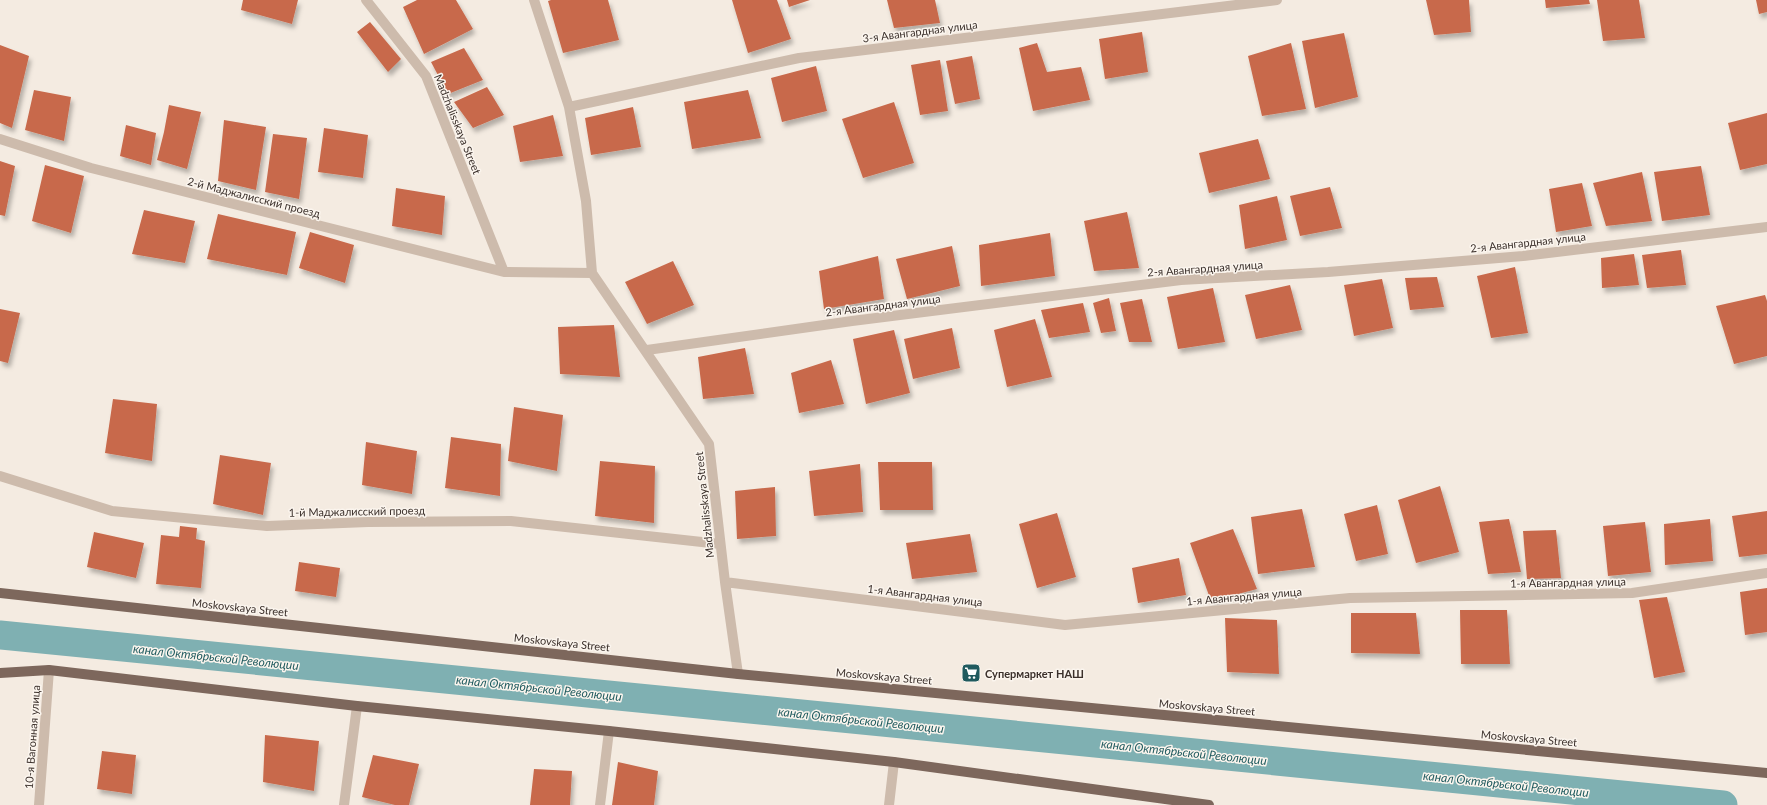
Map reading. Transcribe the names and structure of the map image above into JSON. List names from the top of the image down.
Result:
{
  "streets": {
    "main road": ["Moskovskaya Street"],
    "street": [
      "3-я Авангардная улица",
      "Madzhalisskaya Street",
      "2-й Маджалисский проезд",
      "2-я Авангардная улица",
      "1-й Маджалисский проезд",
      "1-я Авангардная улица",
      "10-я Вагонная улица"
    ]
  },
  "crossings": [
    ["Madzhalisskaya Street", "2-й Маджалисский проезд"],
    ["Madzhalisskaya Street", "2-я Авангардная улица"],
    ["Madzhalisskaya Street", "1-й Маджалисский проезд"],
    ["Madzhalisskaya Street", "1-я Авангардная улица"],
    ["Madzhalisskaya Street", "Moskovskaya Street"]
  ],
  "water": ["канал Октябрьской Революции"],
  "places": {
    "supermarket": ["Супермаркет НАШ"]
  }
}
